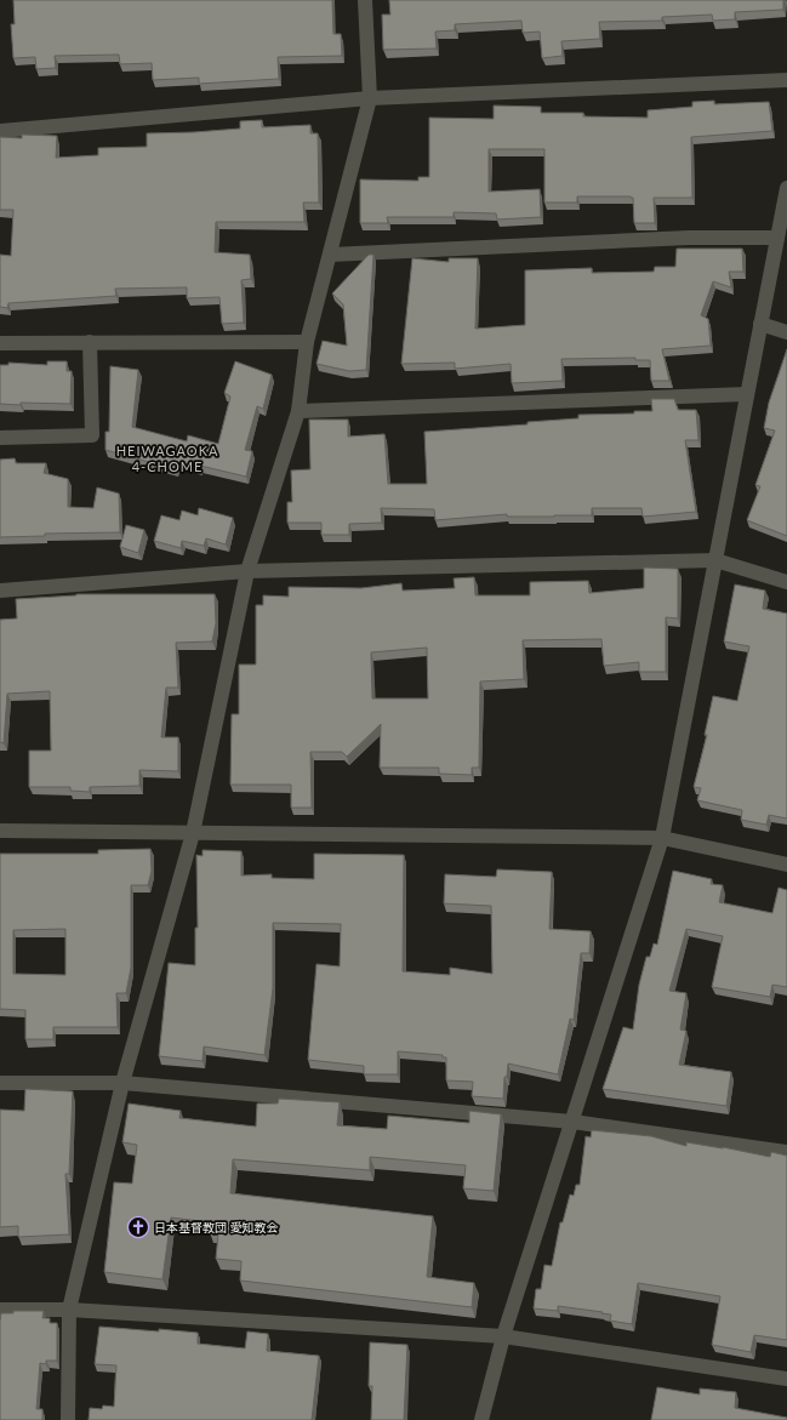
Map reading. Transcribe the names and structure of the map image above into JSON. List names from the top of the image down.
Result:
{
  "districts": ["HEIWAGAOKA 4-CHOME"],
  "places": {
    "church": ["日本基督教団 愛知教会"]
  }
}
